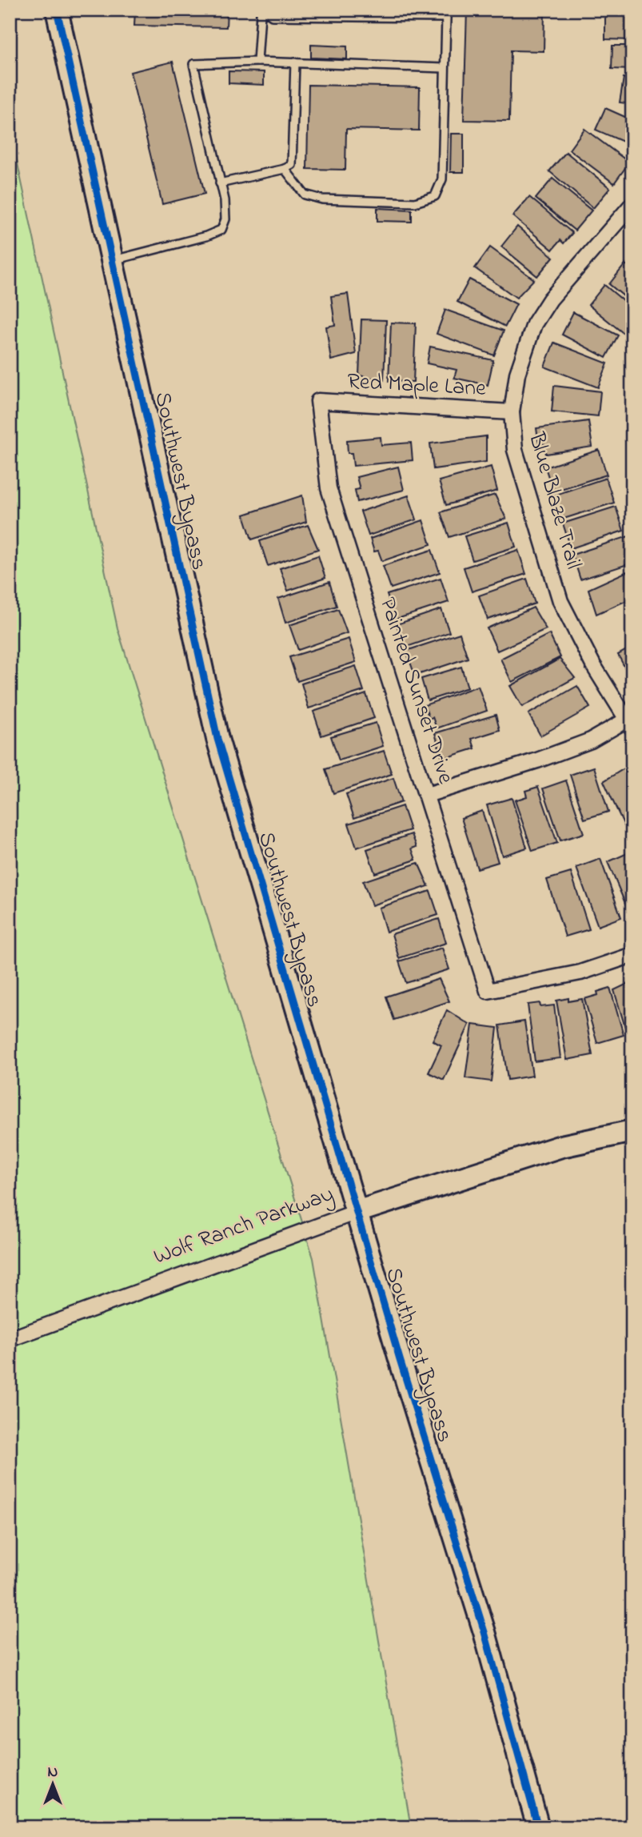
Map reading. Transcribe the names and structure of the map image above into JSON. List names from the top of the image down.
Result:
{
  "streets": {
    "street": [
      "Red Maple Lane",
      "Southwest Bypass",
      "Blue Blaze Trail",
      "Painted Sunset Drive",
      "Wolf Ranch Parkway"
    ]
  },
  "crossings": [
    ["Red Maple Lane", "Blue Blaze Trail"],
    ["Red Maple Lane", "Painted Sunset Drive"],
    ["Southwest Bypass", "Wolf Ranch Parkway"]
  ],
  "north": "top"
}
